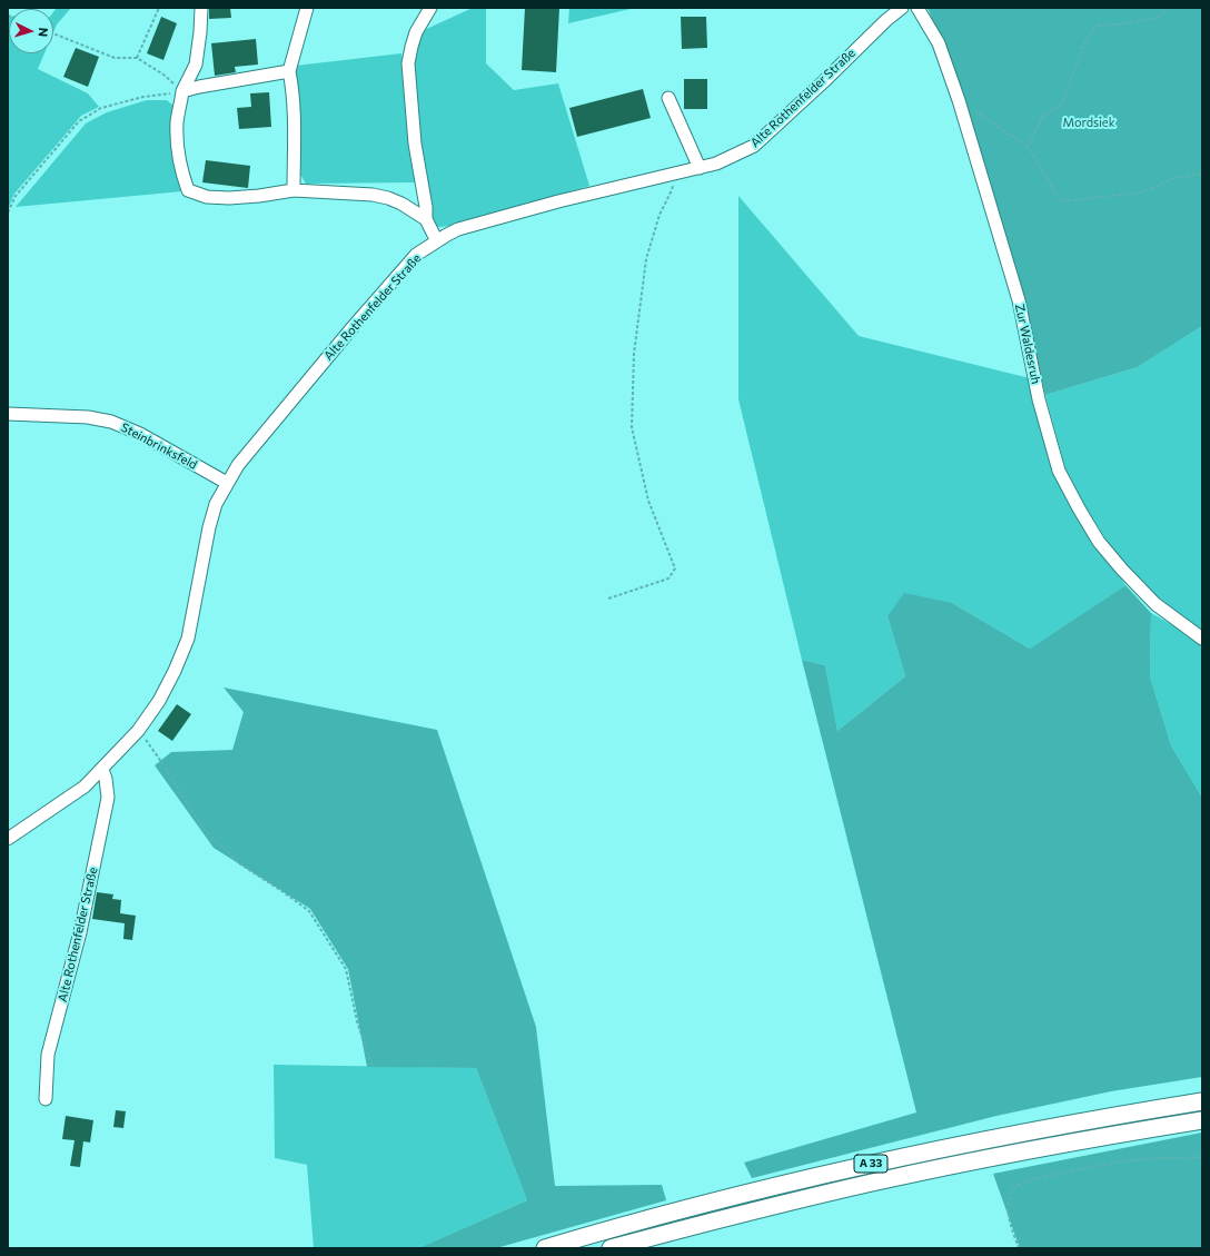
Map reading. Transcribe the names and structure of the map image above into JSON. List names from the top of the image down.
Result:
{
  "streets": {
    "highway": ["A 33"],
    "street": ["Alte Rothenfelder Straße", "Zur Waldesruh", "Steinbrinksfeld"]
  },
  "crossings": [
    ["Alte Rothenfelder Straße", "Steinbrinksfeld"]
  ],
  "parks": ["Mordsiek"],
  "north": "right"
}
